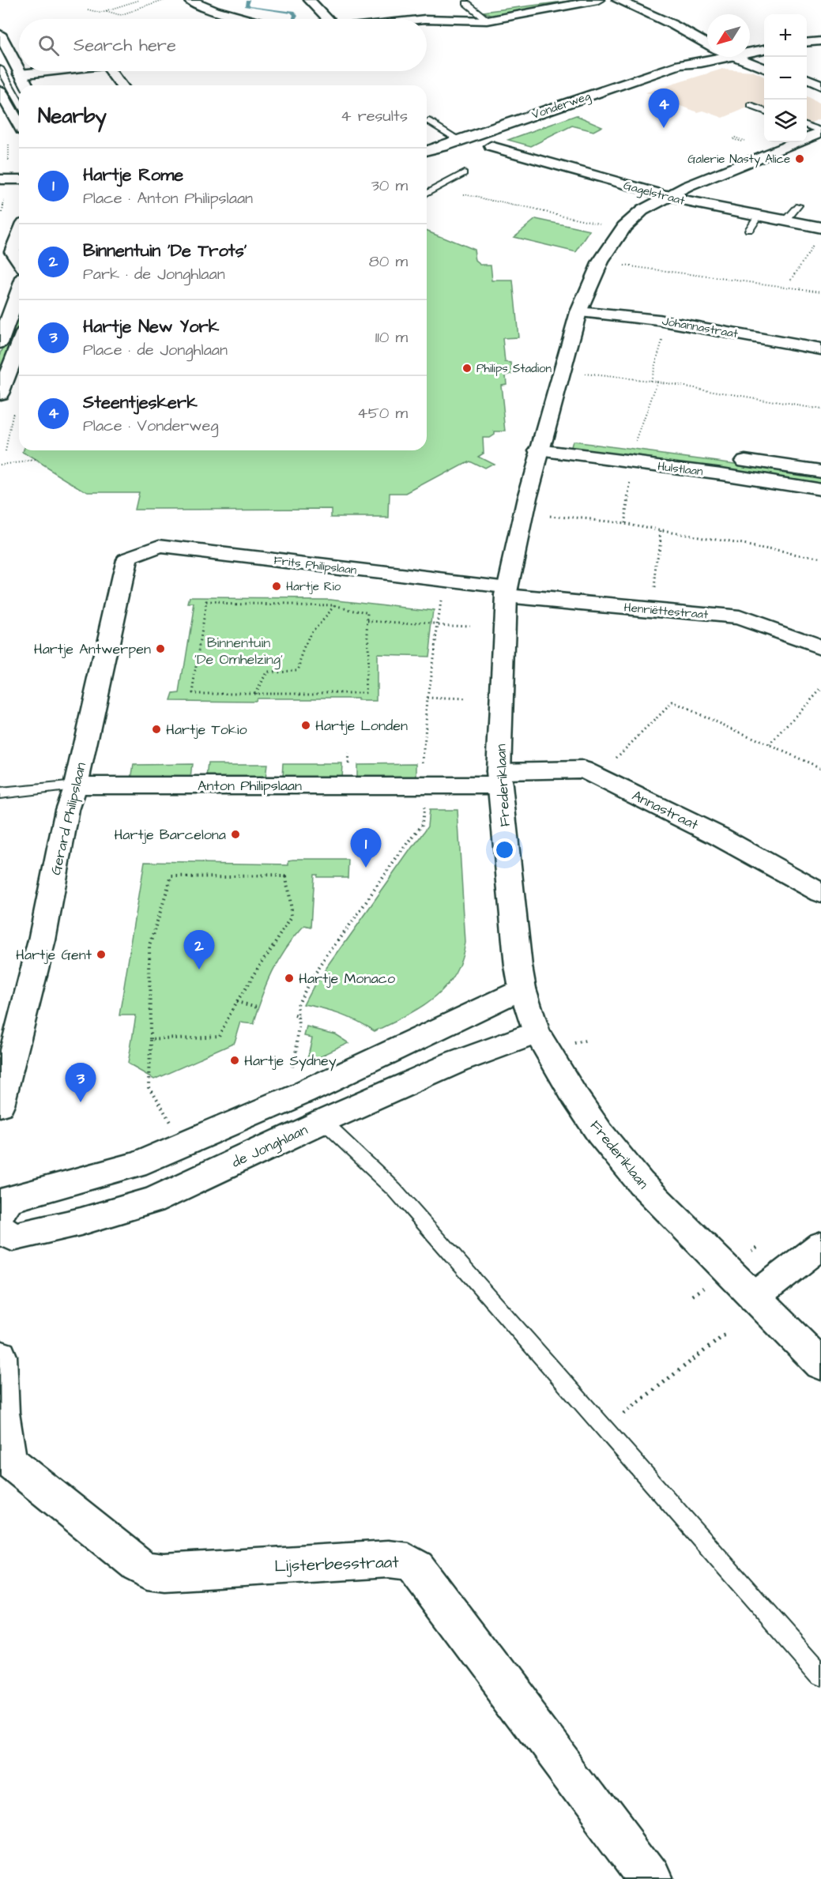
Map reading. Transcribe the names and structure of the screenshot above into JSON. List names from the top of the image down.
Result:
{
  "streets": {
    "street": [
      "Vonderweg",
      "Gagelstraat",
      "Johannastraat",
      "Hulstlaan",
      "Frits Philipslaan",
      "Henriëttestraat",
      "Anton Philipslaan",
      "Frederiklaan",
      "Annastraat",
      "Gerard Philipslaan",
      "de Jonghlaan",
      "Lijsterbesstraat"
    ]
  },
  "crossings": [
    ["Gagelstraat", "Frederiklaan"],
    ["Johannastraat", "Frederiklaan"],
    ["Hulstlaan", "Frederiklaan"],
    ["Frits Philipslaan", "Henriëttestraat"],
    ["Frits Philipslaan", "Frederiklaan"],
    ["Frits Philipslaan", "Gerard Philipslaan"],
    ["Henriëttestraat", "Frederiklaan"],
    ["Anton Philipslaan", "Frederiklaan"],
    ["Anton Philipslaan", "Annastraat"],
    ["Anton Philipslaan", "Gerard Philipslaan"],
    ["Frederiklaan", "Annastraat"],
    ["Frederiklaan", "de Jonghlaan"]
  ],
  "parks": ["Binnentuin 'De Omhelzing'"],
  "places": [
    "Galerie Nasty Alice",
    "Philips Stadion",
    "Hartje Rio",
    "Hartje Antwerpen",
    "Hartje Londen",
    "Hartje Tokio",
    "Hartje Barcelona",
    "Hartje Gent",
    "Hartje Monaco",
    "Hartje Sydney"
  ],
  "north": "bottom left",
  "page": {
    "map_buttons": ["+", "−"],
    "search": "Search here",
    "heading": ["Nearby", "4 results"],
    "pins": [
      "4",
      "1",
      "2",
      "3"
    ],
    "list": [
      {
        "mark": "1",
        "name": "Hartje Rome",
        "note": "Place · Anton Philipslaan",
        "value": "30 m"
      },
      {
        "mark": "2",
        "name": "Binnentuin 'De Trots'",
        "note": "Park · de Jonghlaan",
        "value": "80 m"
      },
      {
        "mark": "3",
        "name": "Hartje New York",
        "note": "Place · de Jonghlaan",
        "value": "110 m"
      },
      {
        "mark": "4",
        "name": "Steentjeskerk",
        "note": "Place · Vonderweg",
        "value": "450 m"
      }
    ]
  }
}
